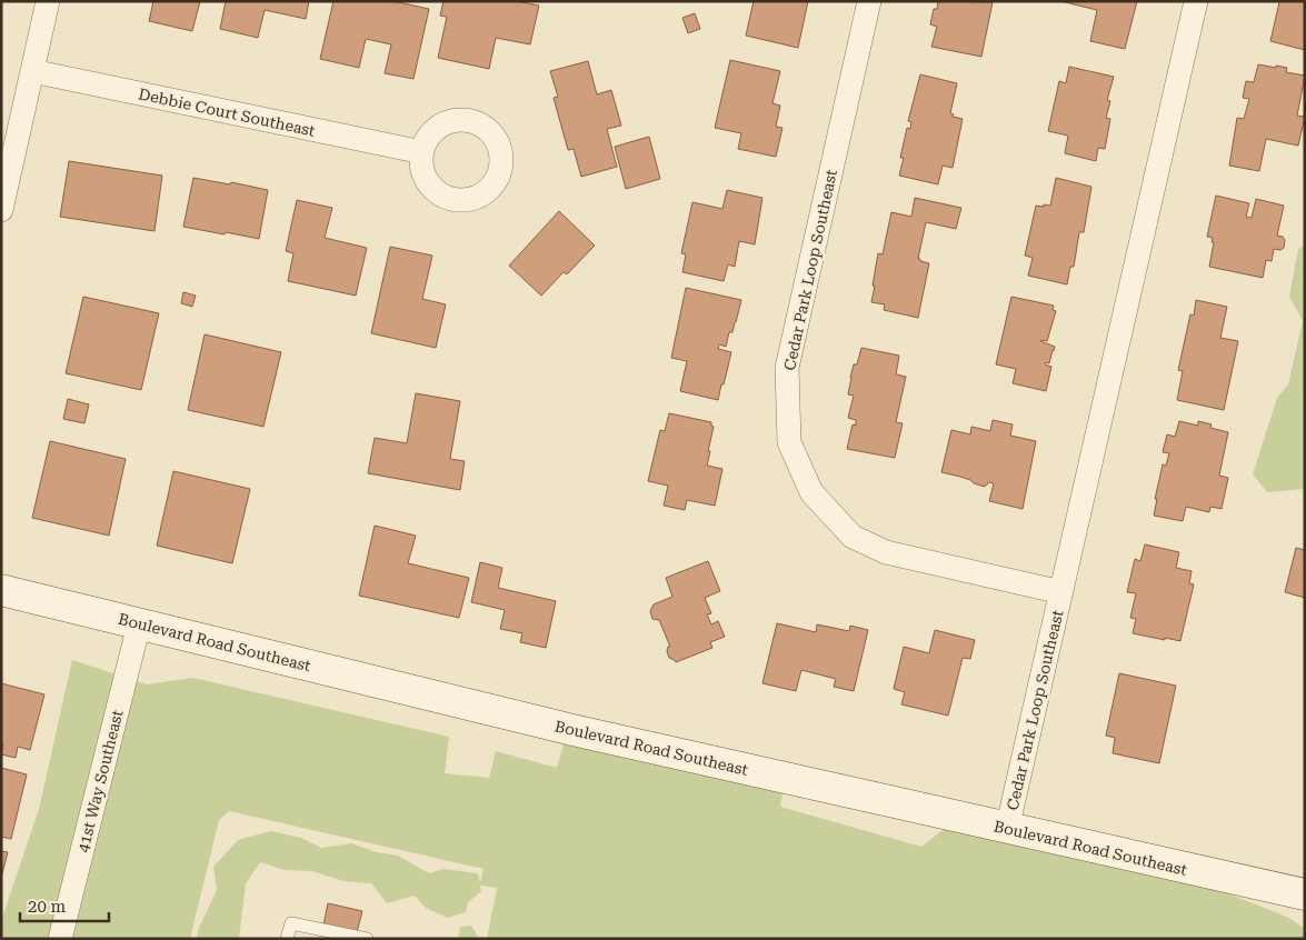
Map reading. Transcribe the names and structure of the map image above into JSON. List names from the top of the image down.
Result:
{
  "streets": {
    "street": [
      "Debbie Court Southeast",
      "Cedar Park Loop Southeast",
      "Boulevard Road Southeast",
      "41st Way Southeast"
    ]
  },
  "crossings": [
    ["Cedar Park Loop Southeast", "Boulevard Road Southeast"],
    ["Boulevard Road Southeast", "41st Way Southeast"]
  ],
  "scale_bar": "20 m"
}
